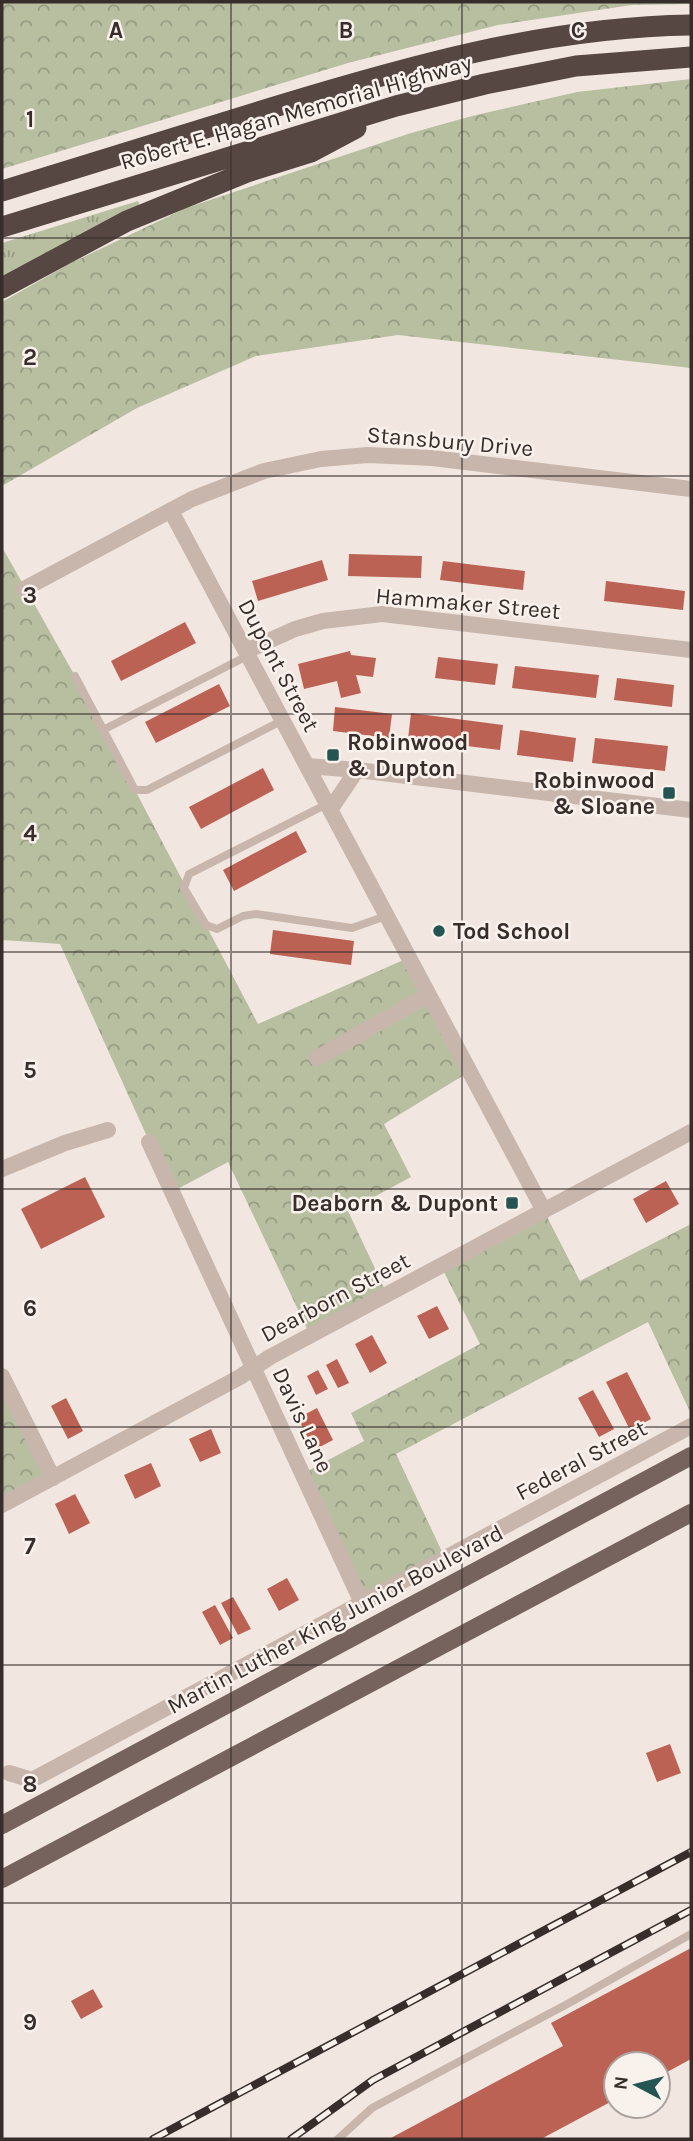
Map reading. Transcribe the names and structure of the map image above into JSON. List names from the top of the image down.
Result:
{
  "streets": {
    "highway": ["Robert E. Hagan Memorial Highway"],
    "main road": ["Martin Luther King Junior Boulevard"],
    "street": [
      "Stansbury Drive",
      "Hammaker Street",
      "Dupont Street",
      "Dearborn Street",
      "Davis Lane",
      "Federal Street"
    ]
  },
  "crossings": [
    ["Stansbury Drive", "Dupont Street"],
    ["Hammaker Street", "Dupont Street"],
    ["Dupont Street", "Dearborn Street"],
    ["Dearborn Street", "Davis Lane"],
    ["Davis Lane", "Federal Street"]
  ],
  "places": {
    "transit": ["Robinwood & Dupton", "Robinwood & Sloane", "Deaborn & Dupont"],
    "other": ["Tod School"]
  },
  "north": "left",
  "grid": {
    "columns": ["A", "B", "C"],
    "rows": [
      "1",
      "2",
      "3",
      "4",
      "5",
      "6",
      "7",
      "8",
      "9"
    ]
  }
}
